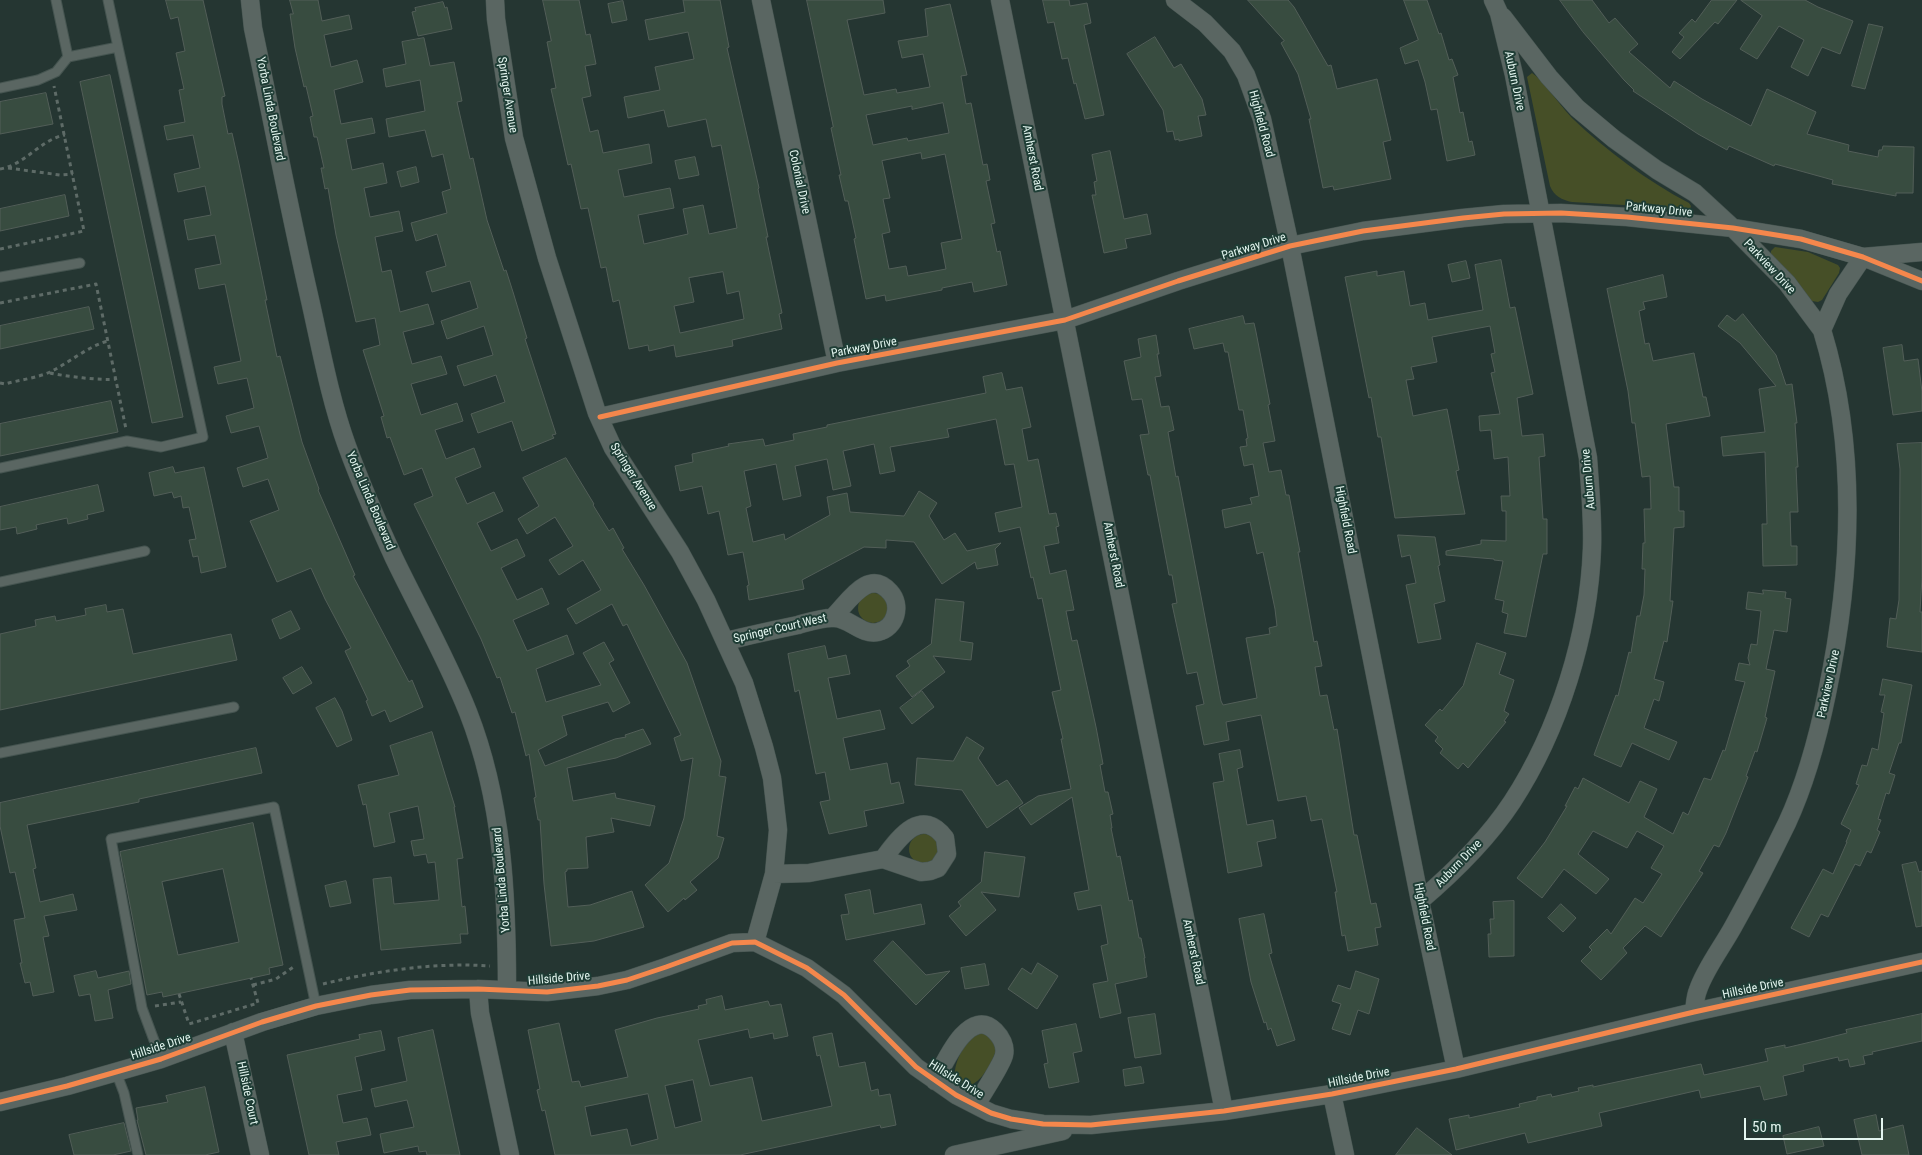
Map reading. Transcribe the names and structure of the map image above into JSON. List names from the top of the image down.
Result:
{
  "streets": {
    "street": [
      "Auburn Drive",
      "Springer Avenue",
      "Yorba Linda Boulevard",
      "Highfield Road",
      "Amherst Road",
      "Colonial Drive",
      "Parkway Drive",
      "Parkview Drive",
      "Springer Court West",
      "Hillside Drive",
      "Hillside Court"
    ]
  },
  "crossings": [
    ["Auburn Drive", "Highfield Road"],
    ["Auburn Drive", "Parkway Drive"],
    ["Auburn Drive", "Parkview Drive"],
    ["Springer Avenue", "Parkway Drive"],
    ["Springer Avenue", "Springer Court West"],
    ["Springer Avenue", "Hillside Drive"],
    ["Yorba Linda Boulevard", "Hillside Drive"],
    ["Highfield Road", "Parkway Drive"],
    ["Highfield Road", "Hillside Drive"],
    ["Amherst Road", "Parkway Drive"],
    ["Amherst Road", "Hillside Drive"],
    ["Colonial Drive", "Parkway Drive"],
    ["Parkway Drive", "Parkview Drive"],
    ["Parkview Drive", "Hillside Drive"],
    ["Hillside Drive", "Hillside Court"]
  ],
  "scale_bar": "50 m"
}
